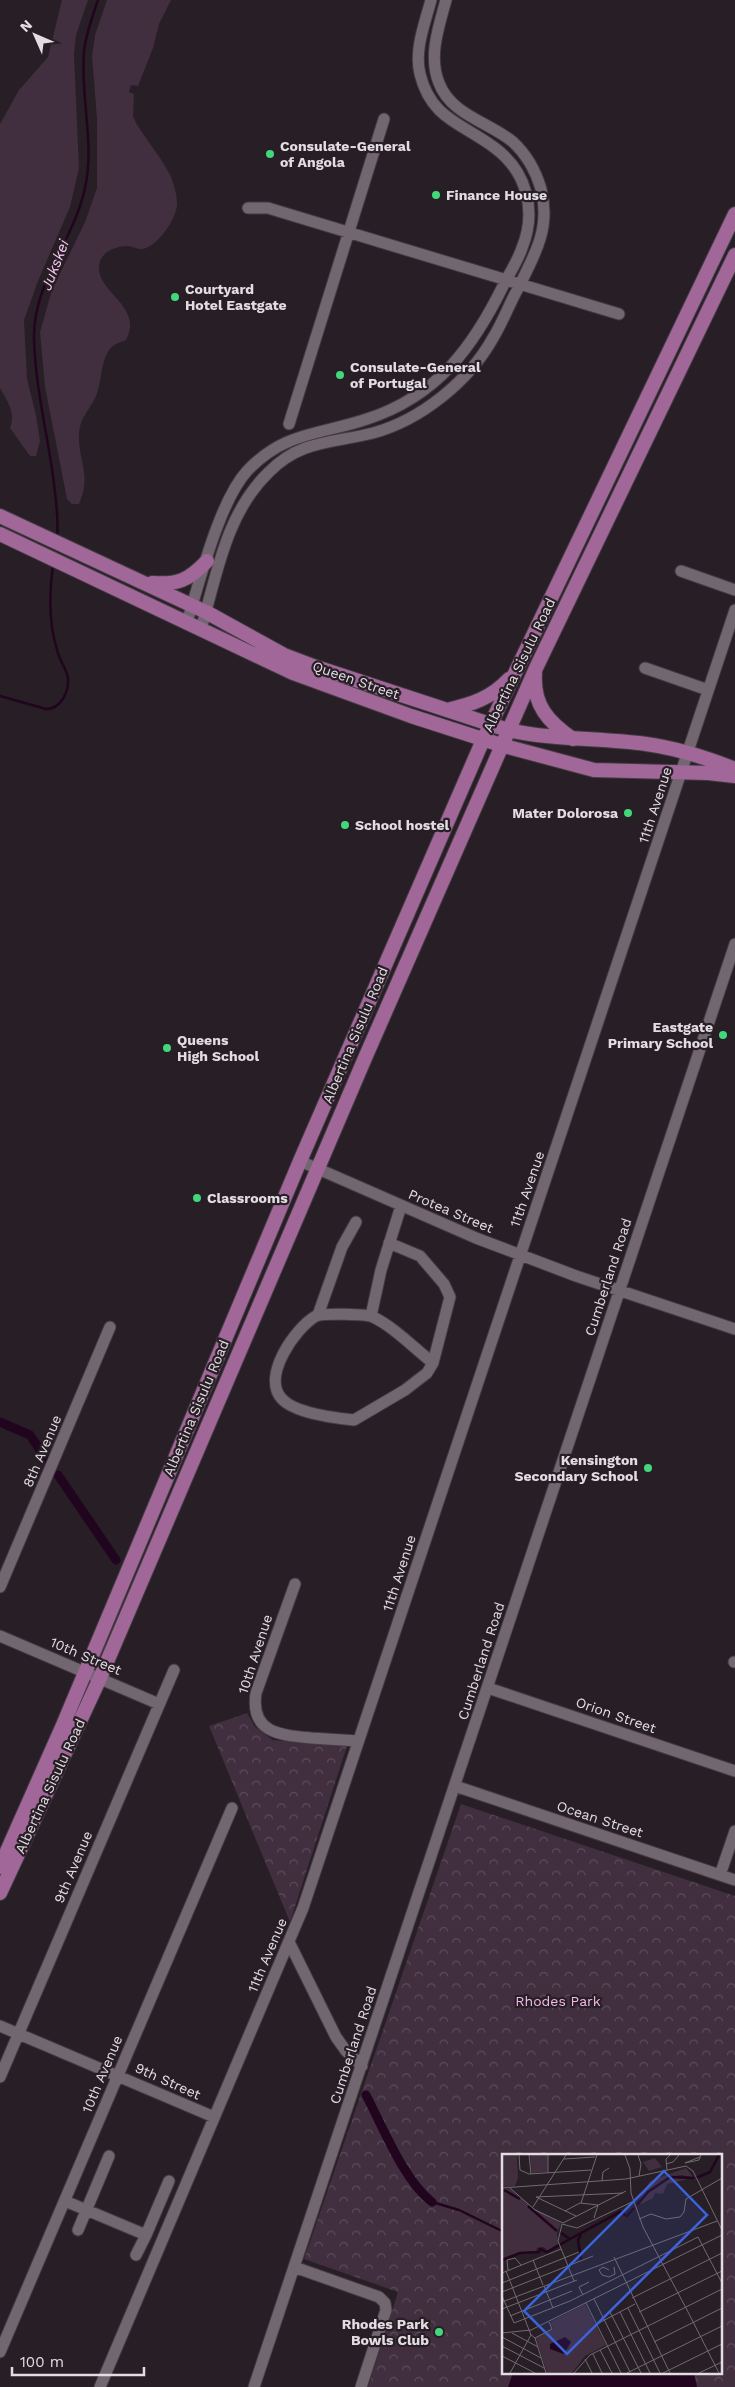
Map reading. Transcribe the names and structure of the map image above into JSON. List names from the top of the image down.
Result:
{
  "streets": {
    "main road": ["Albertina Sisulu Road", "Queen Street"],
    "street": [
      "11th Avenue",
      "Protea Street",
      "Cumberland Road",
      "8th Avenue",
      "10th Avenue",
      "10th Street",
      "Orion Street",
      "Ocean Street",
      "9th Avenue",
      "9th Street"
    ]
  },
  "crossings": [
    ["Albertina Sisulu Road", "Queen Street"],
    ["Albertina Sisulu Road", "Protea Street"],
    ["Albertina Sisulu Road", "10th Street"],
    ["Queen Street", "11th Avenue"],
    ["11th Avenue", "Protea Street"],
    ["11th Avenue", "10th Avenue"],
    ["11th Avenue", "9th Street"],
    ["Protea Street", "Cumberland Road"],
    ["Cumberland Road", "Orion Street"],
    ["Cumberland Road", "Ocean Street"],
    ["10th Avenue", "9th Street"],
    ["10th Street", "9th Avenue"],
    ["9th Avenue", "9th Street"]
  ],
  "water": ["Jukskei"],
  "parks": ["Rhodes Park"],
  "places": [
    "Consulate-General of Angola",
    "Finance House",
    "Courtyard Hotel Eastgate",
    "Consulate-General of Portugal",
    "Mater Dolorosa",
    "School hostel",
    "Eastgate Primary School",
    "Queens High School",
    "Classrooms",
    "Kensington Secondary School",
    "Rhodes Park Bowls Club"
  ],
  "scale_bar": "100 m",
  "north": "top left"
}
